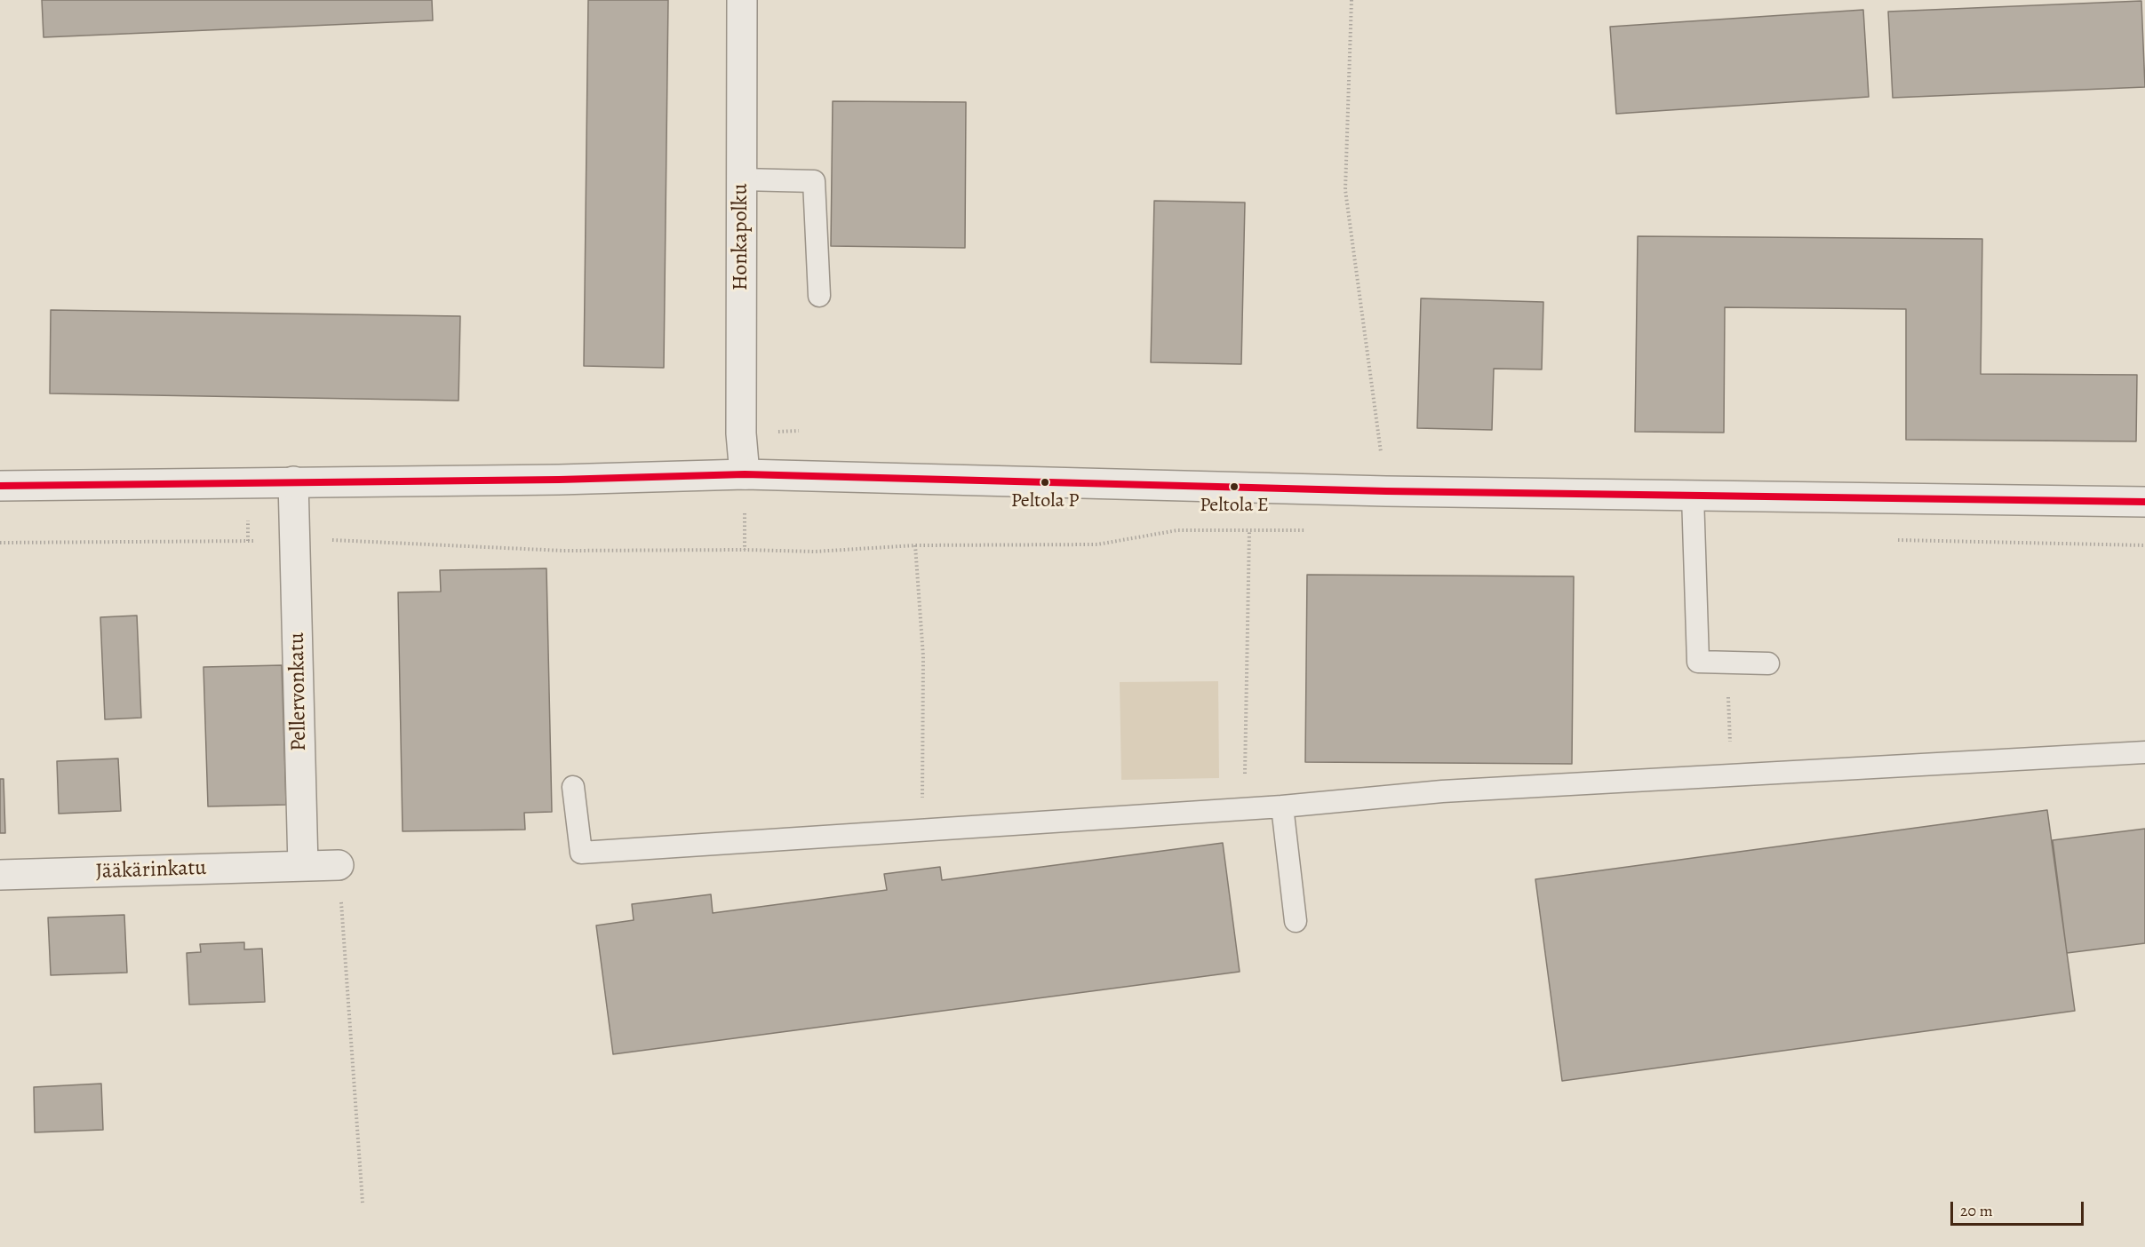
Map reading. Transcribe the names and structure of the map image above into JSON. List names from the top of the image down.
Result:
{
  "streets": {
    "street": ["Honkapolku", "Pellervonkatu", "Jääkärinkatu"]
  },
  "crossings": [
    ["Pellervonkatu", "Jääkärinkatu"]
  ],
  "places": ["Peltola P", "Peltola E"],
  "scale_bar": "20 m"
}
